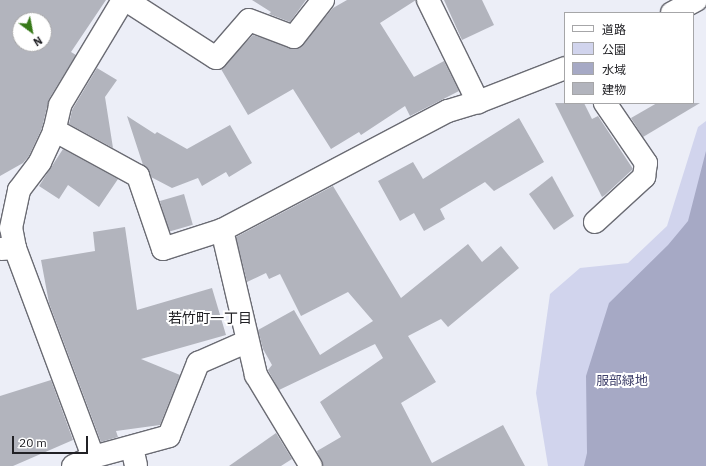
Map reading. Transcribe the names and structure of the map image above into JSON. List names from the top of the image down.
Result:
{
  "districts": ["若竹町一丁目"],
  "parks": ["服部緑地"],
  "legend": [
    "道路",
    "公園",
    "水域",
    "建物"
  ],
  "scale_bar": "20 m",
  "north": "bottom right"
}
